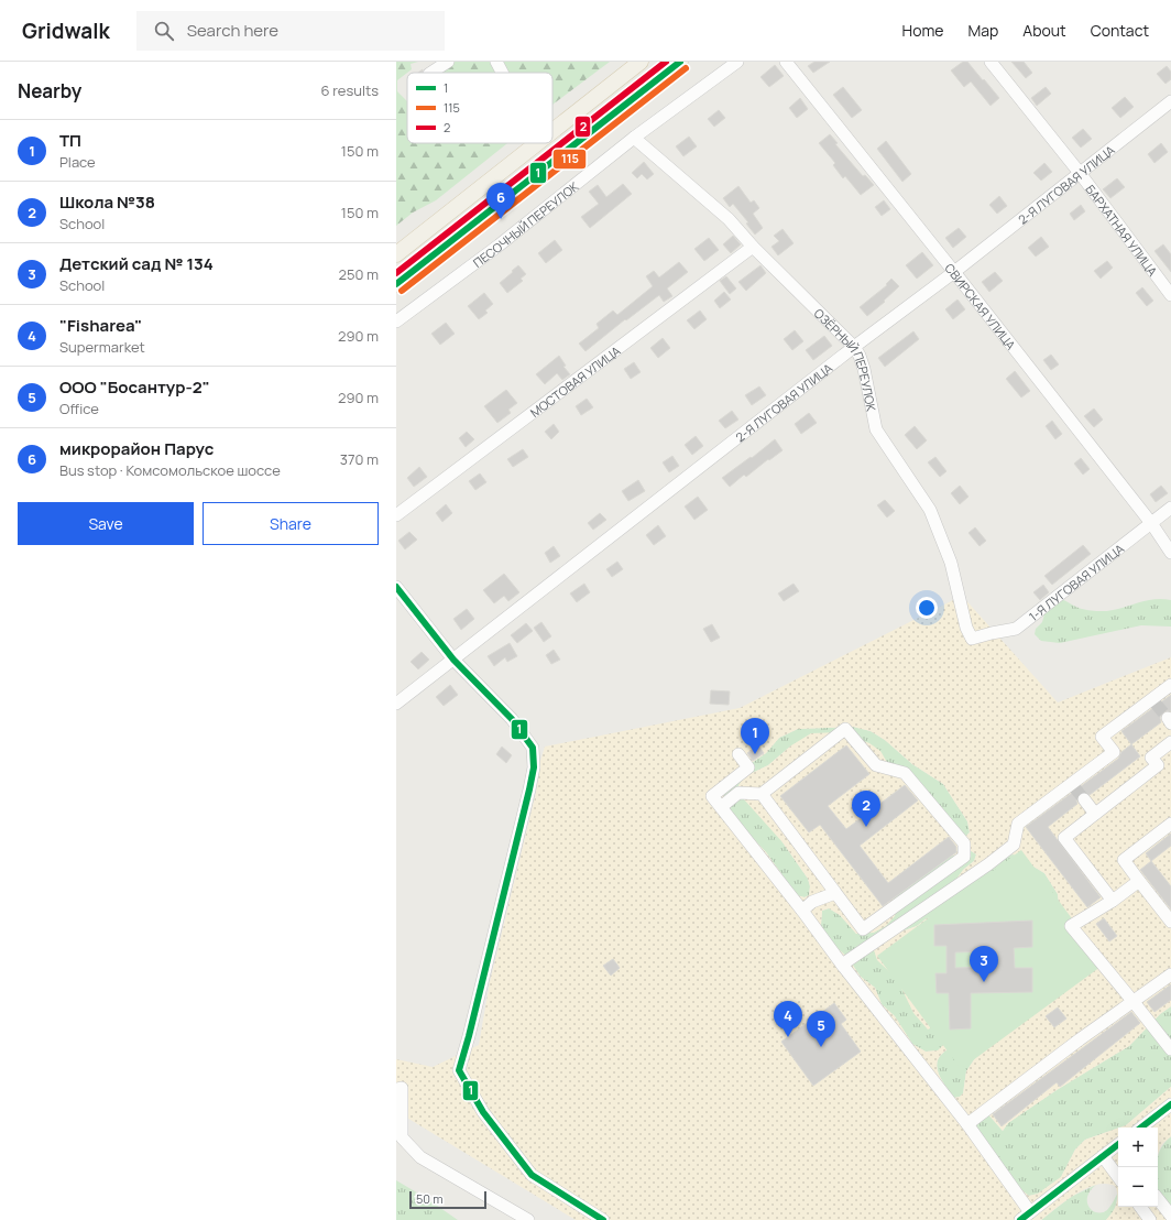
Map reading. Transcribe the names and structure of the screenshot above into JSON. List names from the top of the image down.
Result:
{
  "streets": {
    "street": [
      "2-Я ЛУГОВАЯ УЛИЦА",
      "ПЕСОЧНЫЙ ПЕРЕУЛОК",
      "БАРХАТНАЯ УЛИЦА",
      "СВИРСКАЯ УЛИЦА",
      "ОЗЁРНЫЙ ПЕРЕУЛОК",
      "МОСТОВАЯ УЛИЦА",
      "1-Я ЛУГОВАЯ УЛИЦА"
    ]
  },
  "crossings": [
    ["2-Я ЛУГОВАЯ УЛИЦА", "БАРХАТНАЯ УЛИЦА"],
    ["2-Я ЛУГОВАЯ УЛИЦА", "СВИРСКАЯ УЛИЦА"],
    ["2-Я ЛУГОВАЯ УЛИЦА", "ОЗЁРНЫЙ ПЕРЕУЛОК"],
    ["ПЕСОЧНЫЙ ПЕРЕУЛОК", "ОЗЁРНЫЙ ПЕРЕУЛОК"],
    ["СВИРСКАЯ УЛИЦА", "1-Я ЛУГОВАЯ УЛИЦА"],
    ["ОЗЁРНЫЙ ПЕРЕУЛОК", "МОСТОВАЯ УЛИЦА"],
    ["ОЗЁРНЫЙ ПЕРЕУЛОК", "1-Я ЛУГОВАЯ УЛИЦА"]
  ],
  "lines": ["transit line 1", "transit line 2", "transit line 115"],
  "legend": ["1", "115", "2"],
  "scale_bar": "50 m",
  "page": {
    "header": "Gridwalk",
    "search": "Search here",
    "nav": [
      "Home",
      "Map",
      "About",
      "Contact"
    ],
    "heading": ["Nearby", "6 results"],
    "list": [
      {
        "mark": "1",
        "name": "ТП",
        "note": "Place",
        "value": "150 m"
      },
      {
        "mark": "2",
        "name": "Школа №38",
        "note": "School",
        "value": "150 m"
      },
      {
        "mark": "3",
        "name": "Детский сад № 134",
        "note": "School",
        "value": "250 m"
      },
      {
        "mark": "4",
        "name": "\"Fisharea\"",
        "note": "Supermarket",
        "value": "290 m"
      },
      {
        "mark": "5",
        "name": "ООО \"Босантур-2\"",
        "note": "Office",
        "value": "290 m"
      },
      {
        "mark": "6",
        "name": "микрорайон Парус",
        "note": "Bus stop · Комсомольское шоссе",
        "value": "370 m"
      }
    ],
    "pins": [
      "6",
      "1",
      "2",
      "3",
      "4",
      "5"
    ],
    "buttons": ["Save", "Share"],
    "map_buttons": ["+", "−"],
    "scale": "50 m"
  }
}
